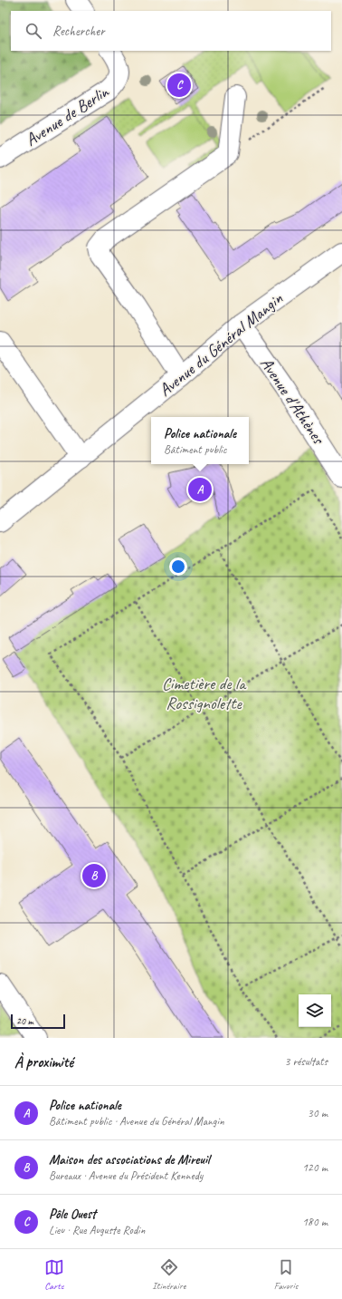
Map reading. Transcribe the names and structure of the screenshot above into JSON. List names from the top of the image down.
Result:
{
  "streets": {
    "street": ["Avenue de Berlin", "Avenue du Général Mangin", "Avenue d'Athènes"]
  },
  "crossings": [
    ["Avenue du Général Mangin", "Avenue d'Athènes"]
  ],
  "parks": ["Cimetière de la Rossignolette"],
  "scale_bar": "20 m",
  "page": {
    "search": "Rechercher",
    "pins": ["C", "A", "B"],
    "popup": ["Police nationale", "Bâtiment public"],
    "scale": "20 m",
    "heading": ["À proximité", "3 résultats"],
    "list": [
      {
        "mark": "A",
        "name": "Police nationale",
        "note": "Bâtiment public · Avenue du Général Mangin",
        "value": "30 m"
      },
      {
        "mark": "B",
        "name": "Maison des associations de Mireuil",
        "note": "Bureaux · Avenue du Président Kennedy",
        "value": "120 m"
      },
      {
        "mark": "C",
        "name": "Pôle Ouest",
        "note": "Lieu · Rue Auguste Rodin",
        "value": "180 m"
      }
    ],
    "nav": ["Carte", "Itinéraire", "Favoris"]
  }
}
